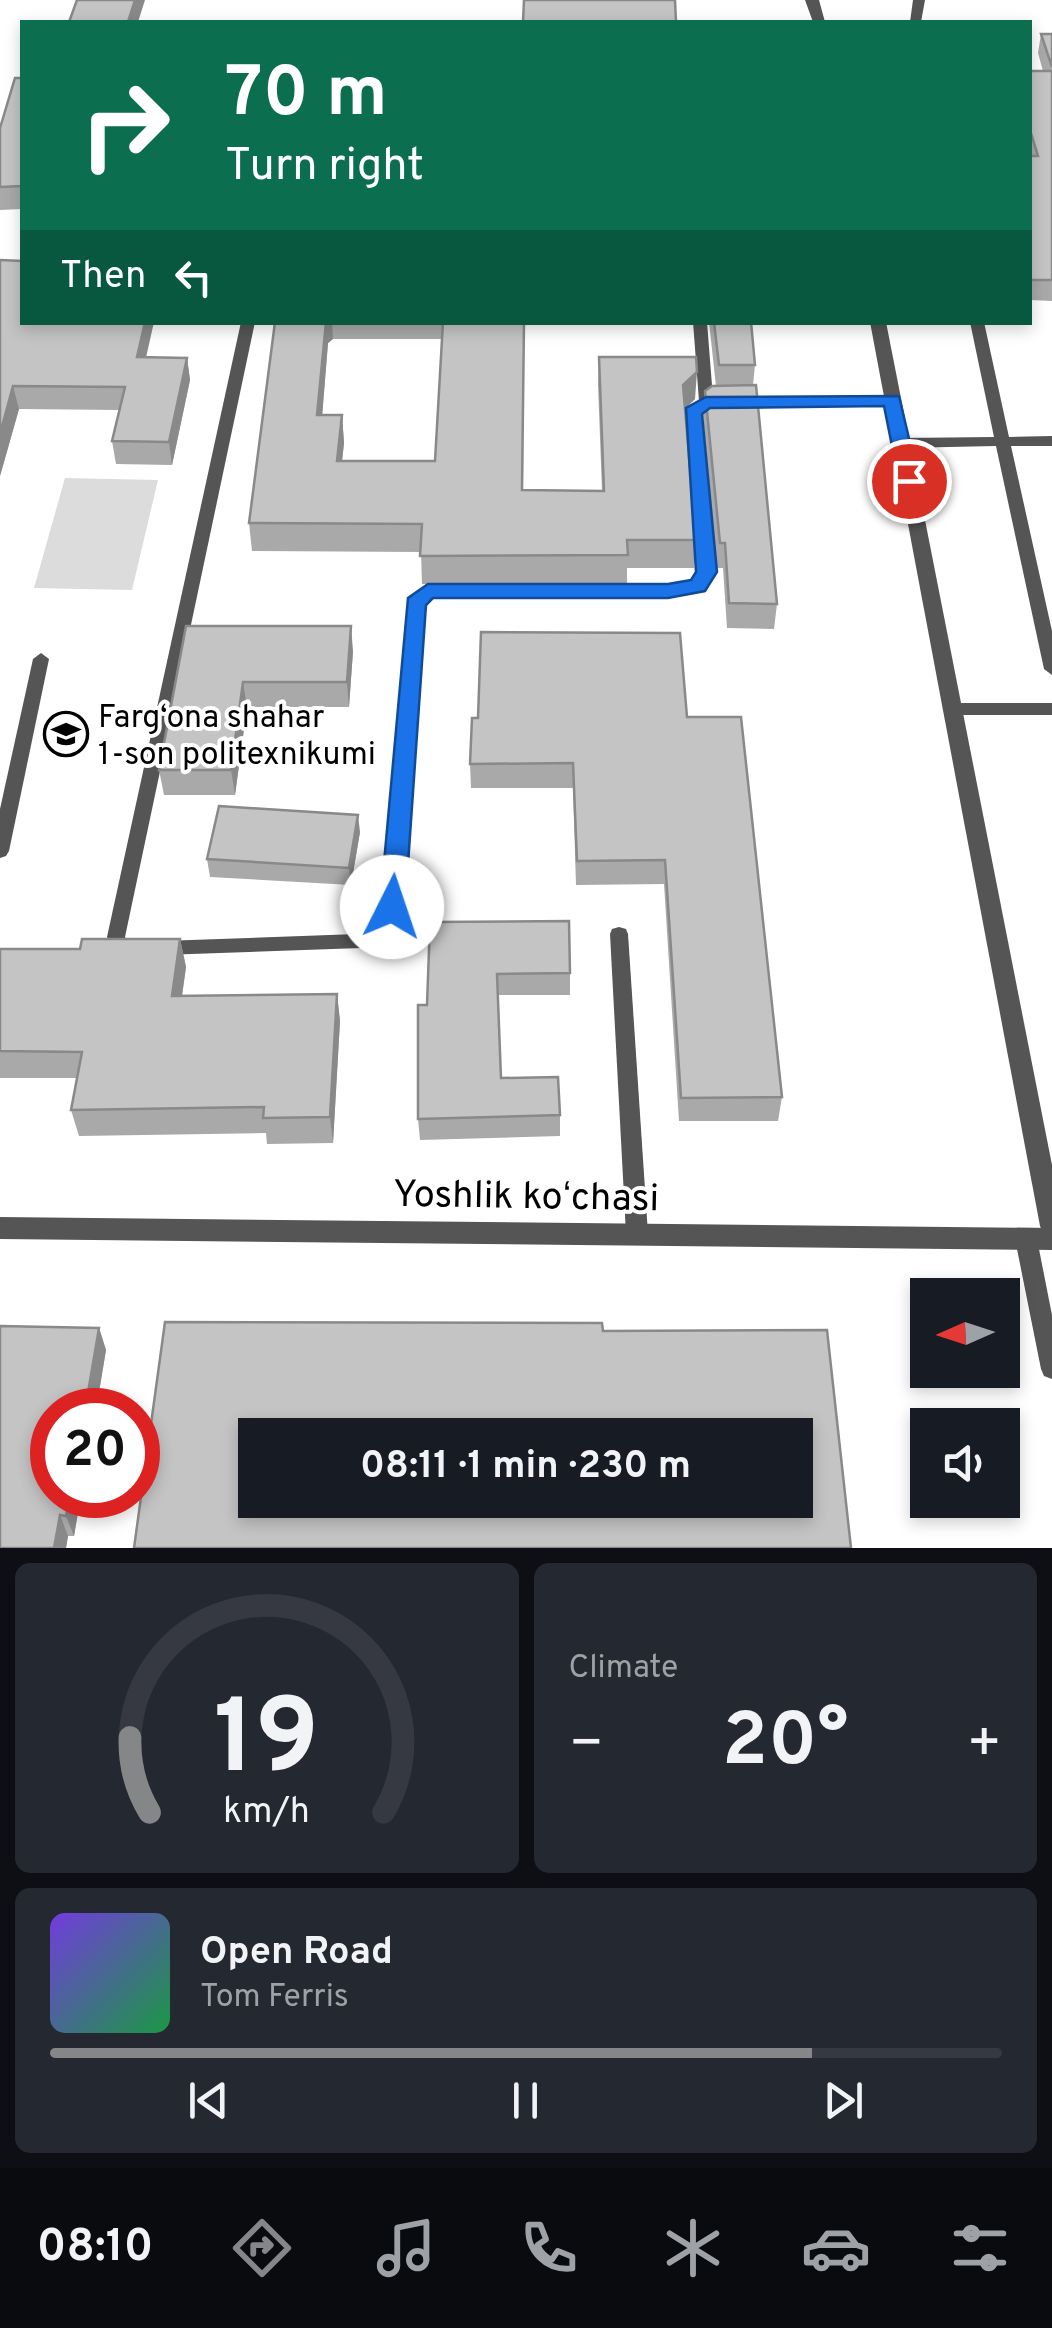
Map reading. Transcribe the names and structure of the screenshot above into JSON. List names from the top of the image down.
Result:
{
  "streets": {
    "street": ["Yoshlik koʻchasi"]
  },
  "places": {
    "school or university": ["Farg‘ona shahar 1-son politexnikumi"]
  },
  "north": "left",
  "page": {
    "turn": ["70 m", "Turn right"],
    "then": "Then",
    "limit": "20",
    "trip": "08:11 · 1 min · 230 m",
    "tile": "Climate",
    "heat": ["−", "20°", "+"],
    "song": ["Open Road", "Tom Ferris"],
    "tabs": "08:10",
    "gauge": ["19", "km/h"]
  }
}
